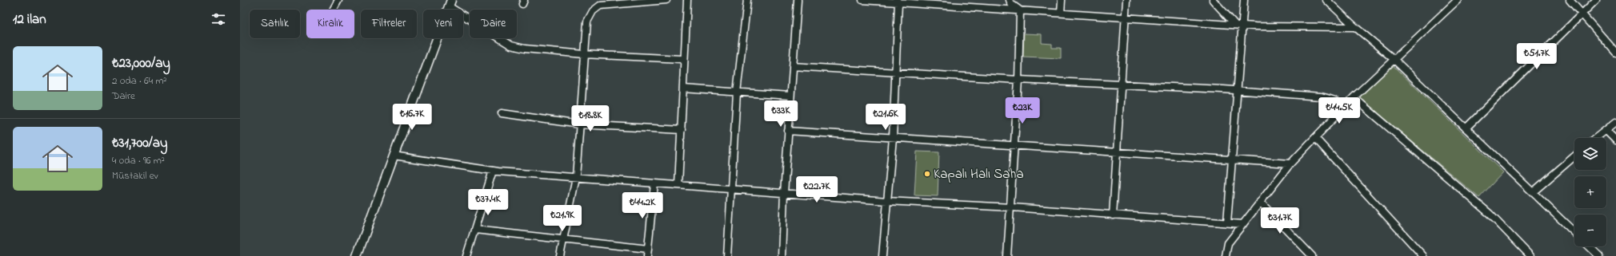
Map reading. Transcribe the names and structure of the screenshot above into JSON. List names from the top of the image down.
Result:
{
  "places": ["Kapalı Halı Saha"],
  "page": {
    "heading": "12 ilan",
    "chip": [
      "Satılık",
      "Kiralık",
      "Filtreler",
      "Yeni",
      "Daire"
    ],
    "list": [
      {
        "name": "₺23,000/ay",
        "note": "2 oda · 64 m² · Daire"
      },
      {
        "name": "₺31,700/ay",
        "note": "4 oda · 96 m² · Müstakil ev"
      }
    ],
    "price": [
      "₺51.7K",
      "₺23K",
      "₺44.5K",
      "₺33K",
      "₺16.7K",
      "₺21.6K",
      "₺18.8K",
      "₺22.7K",
      "₺37.4K",
      "₺44.2K",
      "₺21.9K",
      "₺31.7K"
    ],
    "map_buttons": ["+", "−"]
  }
}
